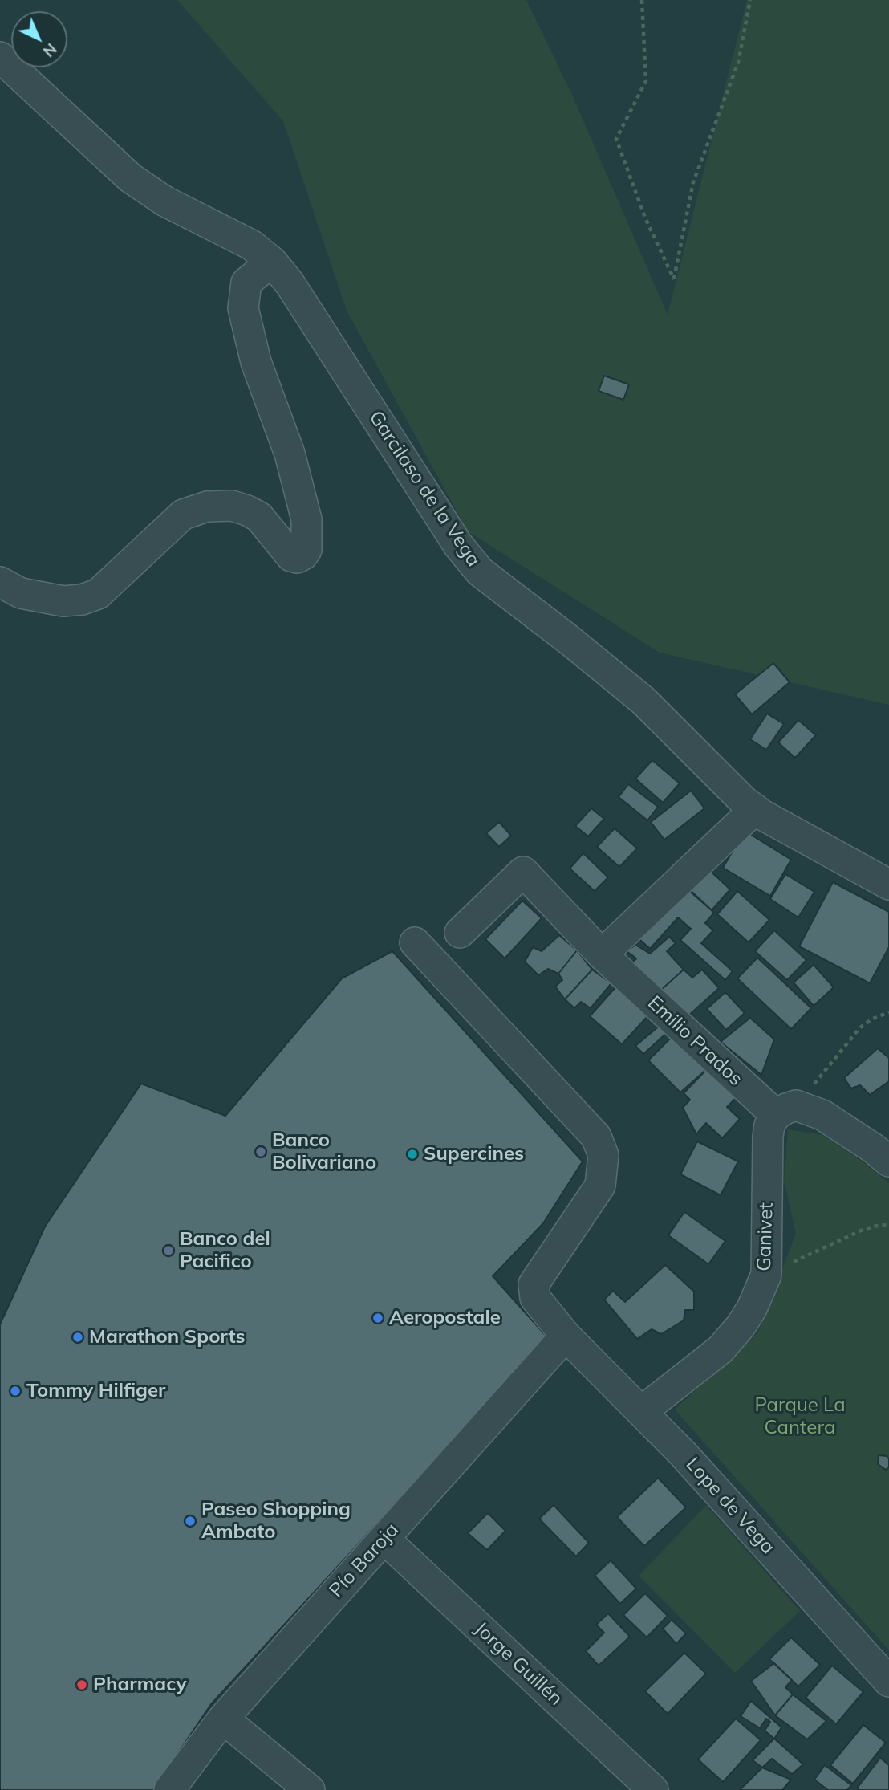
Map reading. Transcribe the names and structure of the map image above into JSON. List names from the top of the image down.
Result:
{
  "streets": {
    "street": [
      "Garcilaso de la Vega",
      "Emilio Prados",
      "Ganivet",
      "Lope de Vega",
      "Pío Baroja",
      "Jorge Guillén"
    ]
  },
  "crossings": [
    ["Emilio Prados", "Ganivet"],
    ["Ganivet", "Lope de Vega"],
    ["Lope de Vega", "Pío Baroja"],
    ["Pío Baroja", "Jorge Guillén"]
  ],
  "parks": ["Parque La Cantera"],
  "places": [
    "Banco Bolivariano",
    "Supercines",
    "Banco del Pacifico",
    "Aeropostale",
    "Marathon Sports",
    "Tommy Hilfiger",
    "Paseo Shopping Ambato",
    "Pharmacy"
  ],
  "north": "bottom right"
}
